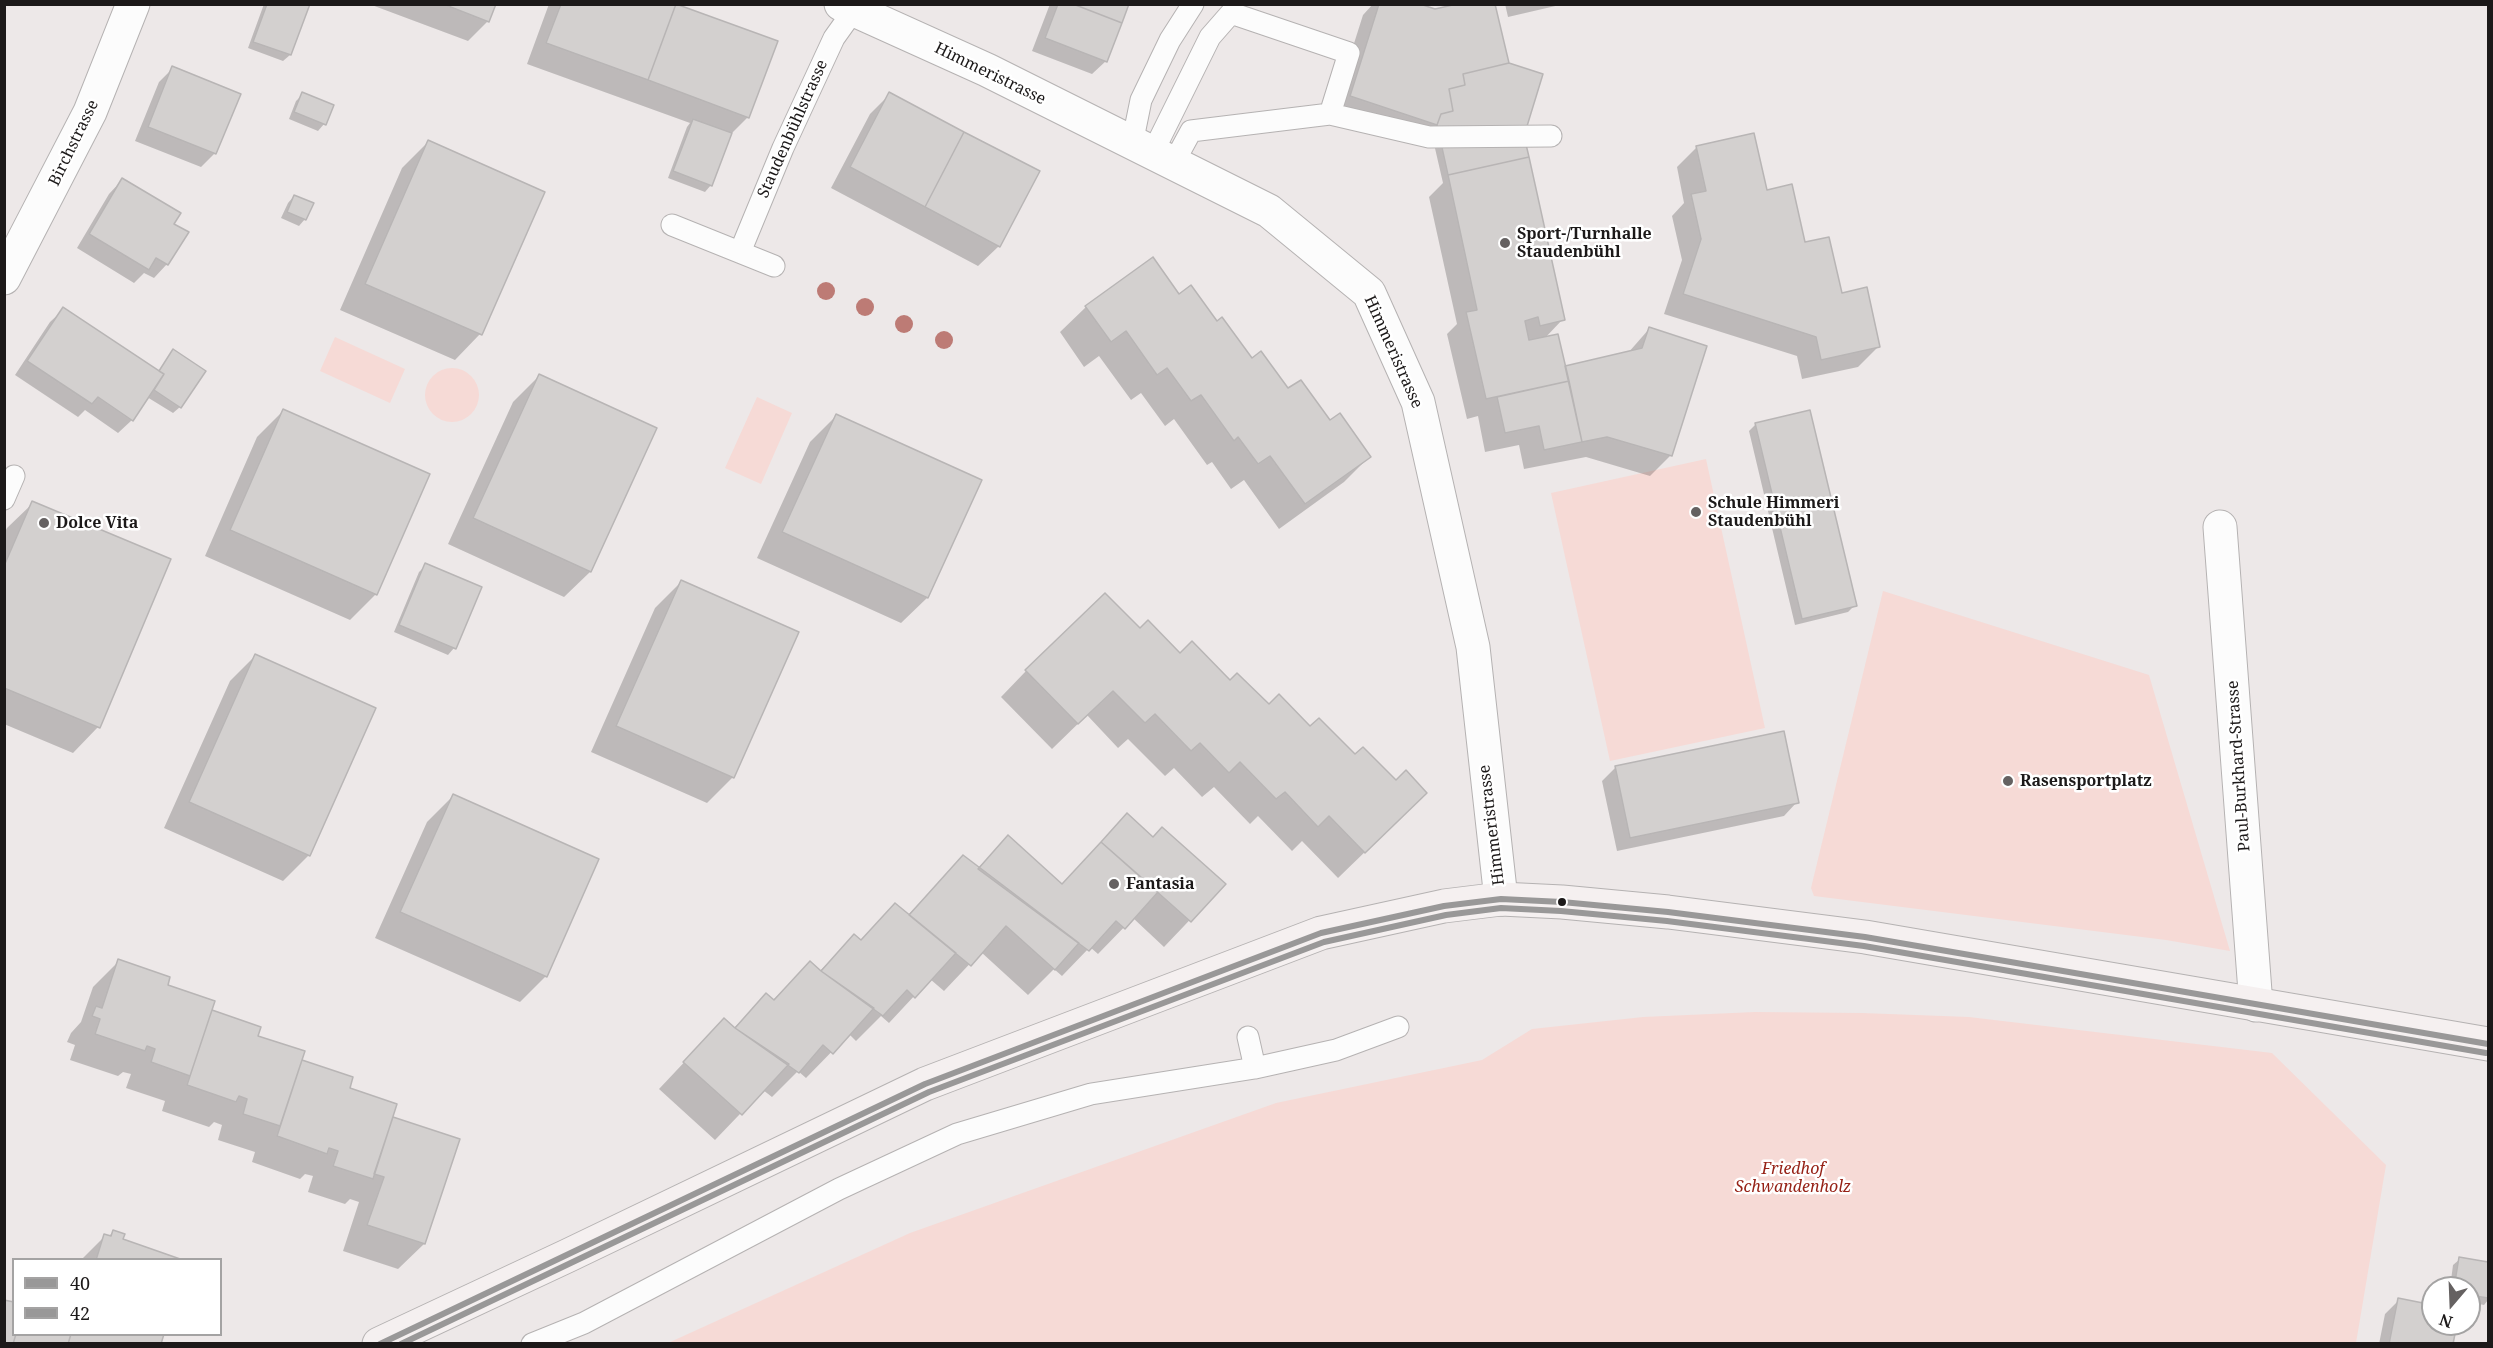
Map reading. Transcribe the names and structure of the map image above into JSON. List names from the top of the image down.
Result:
{
  "streets": {
    "street": ["Himmeristrasse", "Birchstrasse", "Paul-Burkhard-Strasse"],
    "lane": ["Staudenbühlstrasse"]
  },
  "crossings": [
    ["Himmeristrasse", "Staudenbühlstrasse"]
  ],
  "parks": ["Friedhof Schwandenholz"],
  "places": [
    "Sport-/Turnhalle Staudenbühl",
    "Schule Himmeri Staudenbühl",
    "Dolce Vita",
    "Rasensportplatz",
    "Fantasia"
  ],
  "lines": ["transit line 40", "transit line 42"],
  "legend": ["40", "42"],
  "north": "bottom"
}
